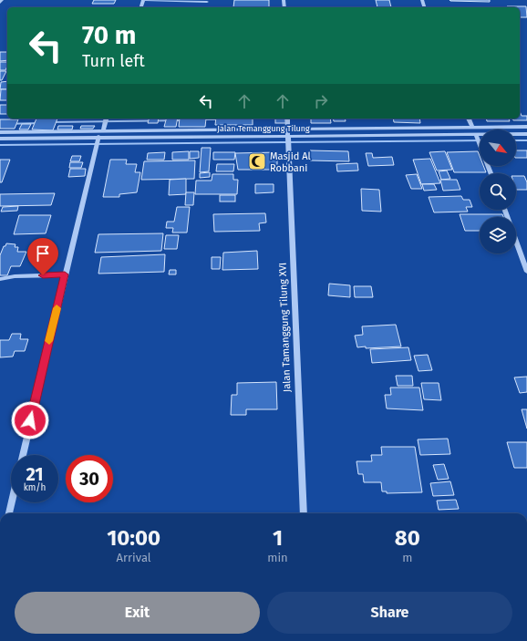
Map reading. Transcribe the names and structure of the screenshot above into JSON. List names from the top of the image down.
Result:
{
  "streets": {
    "street": ["Jalan Temanggung Tilung", "Jalan Tamanggung Tilung XVI"]
  },
  "crossings": [
    ["Jalan Temanggung Tilung", "Jalan Tamanggung Tilung XVI"]
  ],
  "places": {
    "mosque": ["Masjid Al Robbani"]
  },
  "north": "bottom right",
  "page": {
    "turn": ["70 m", "Turn left"],
    "speed": "21 km/h",
    "limit": "30",
    "eta": [
      "10:00",
      "Arrival",
      "1",
      "min",
      "80",
      "m"
    ],
    "buttons": ["Exit", "Share"]
  }
}
